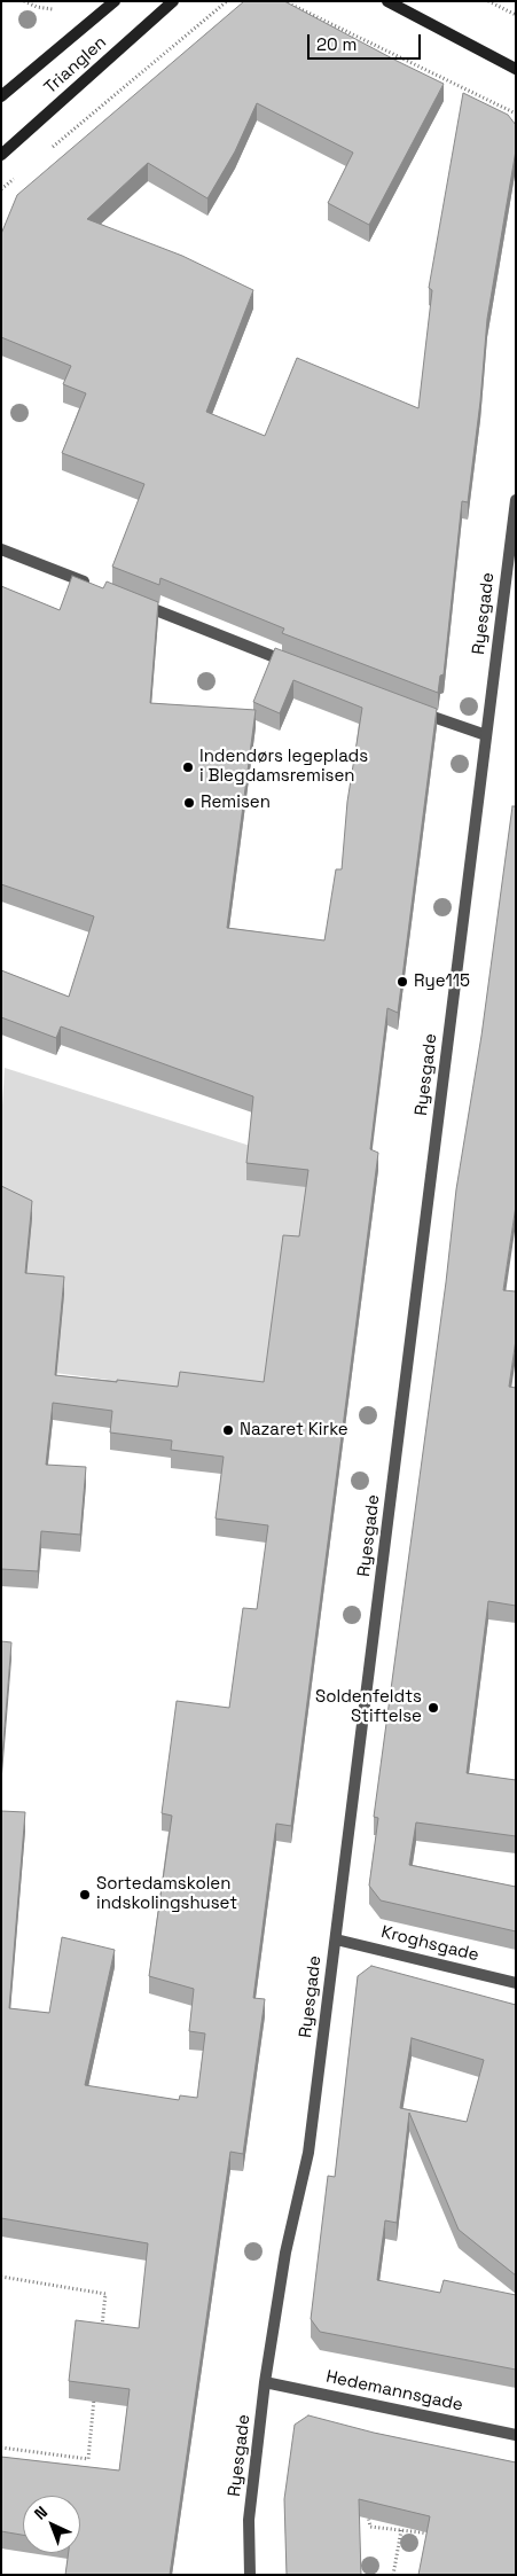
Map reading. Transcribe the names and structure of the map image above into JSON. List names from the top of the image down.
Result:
{
  "streets": {
    "street": [
      "Trianglen",
      "Ryesgade",
      "Kroghsgade",
      "Hedemannsgade"
    ]
  },
  "crossings": [
    ["Ryesgade", "Kroghsgade"],
    ["Ryesgade", "Hedemannsgade"]
  ],
  "places": [
    "Indendørs legeplads i Blegdamsremisen",
    "Remisen",
    "Rye115",
    "Nazaret Kirke",
    "Soldenfeldts Stiftelse",
    "Sortedamskolen indskolingshuset"
  ],
  "scale_bar": "20 m",
  "north": "top left"
}
